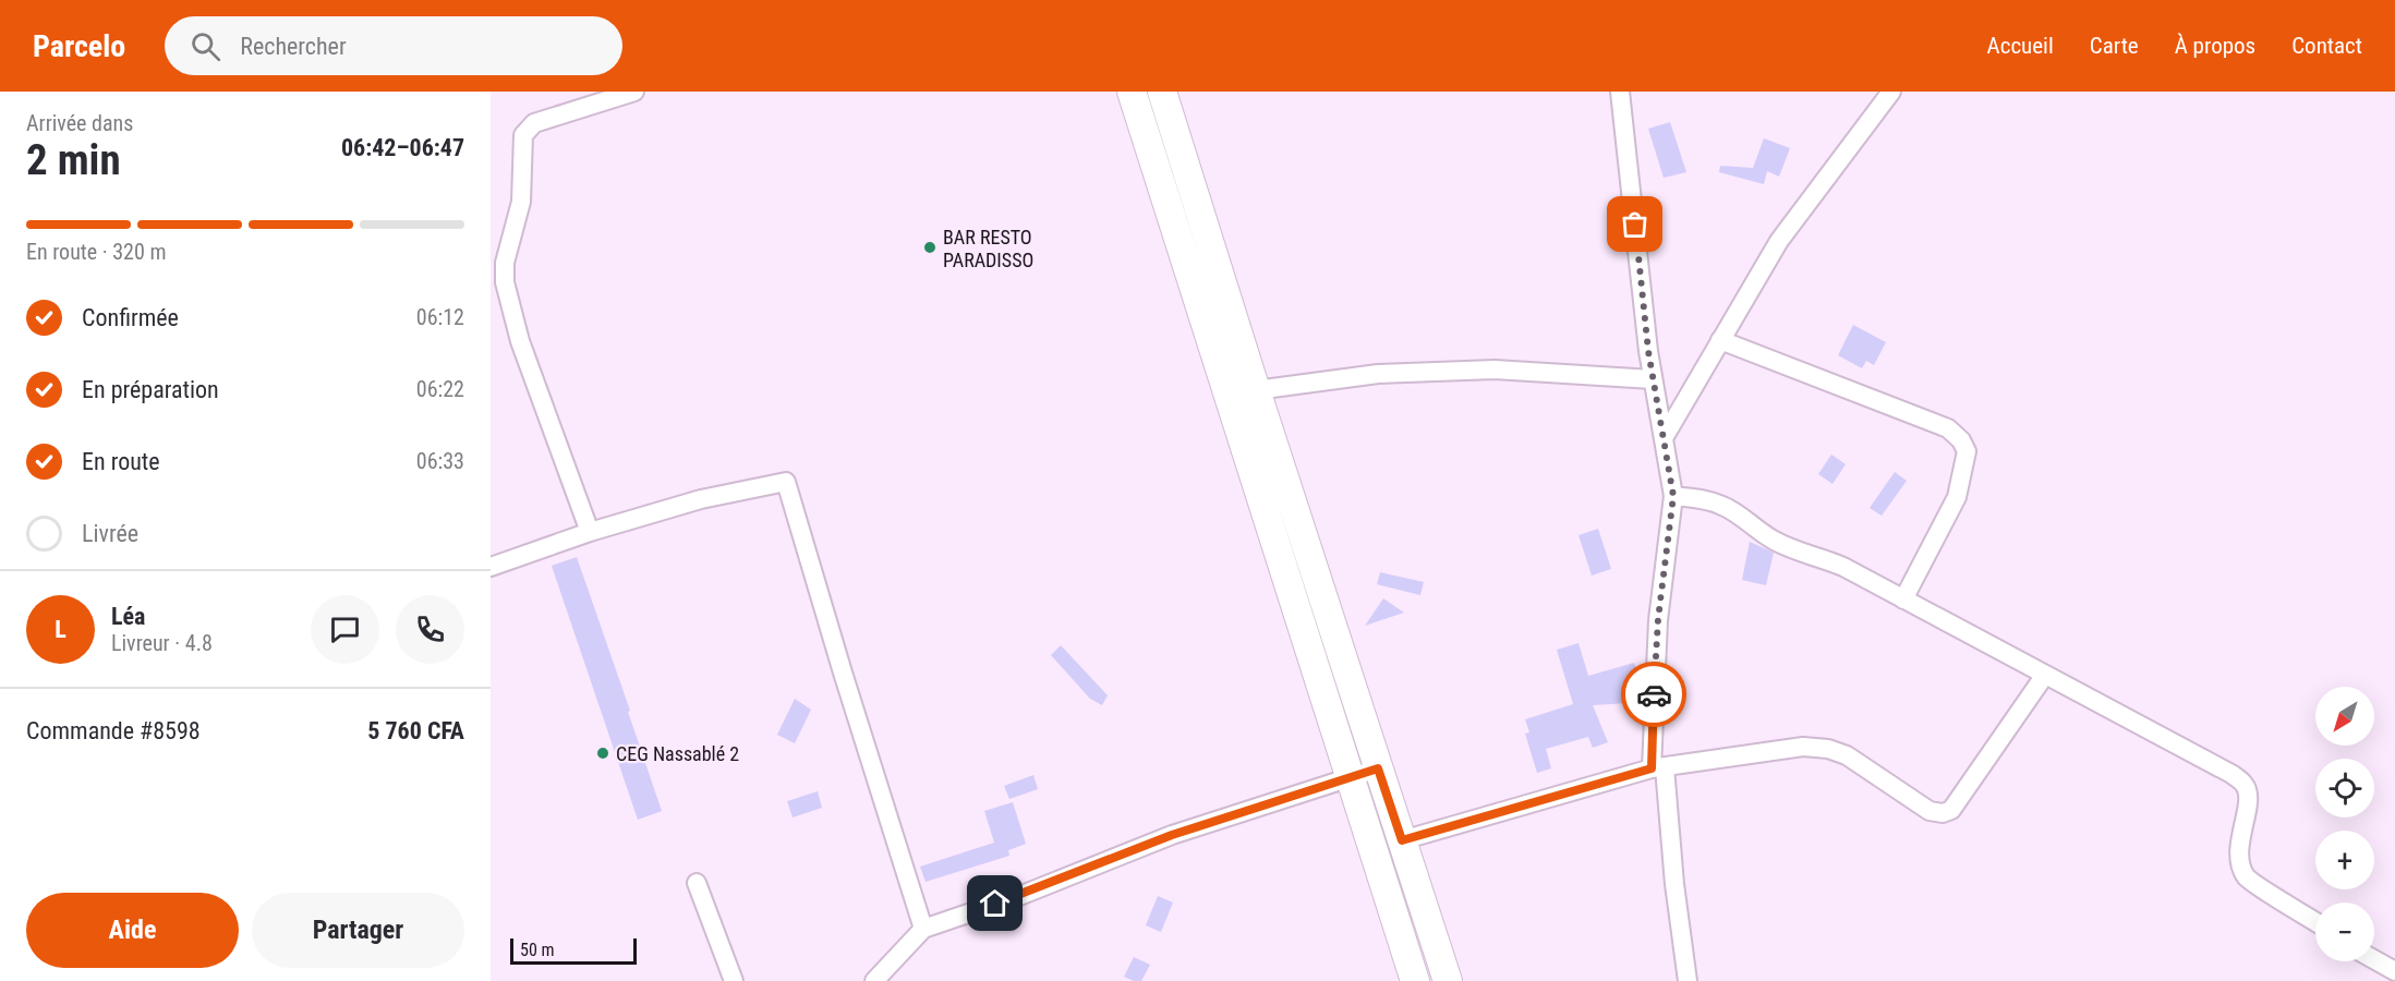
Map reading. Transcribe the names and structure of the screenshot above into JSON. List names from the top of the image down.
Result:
{
  "places": ["BAR RESTO PARADISSO", "CEG Nassablé 2"],
  "scale_bar": "50 m",
  "north": "bottom left",
  "page": {
    "header": "Parcelo",
    "search": "Rechercher",
    "nav": [
      "Accueil",
      "Carte",
      "À propos",
      "Contact"
    ],
    "heading": ["2 min", "Arrivée dans", "06:42–06:47"],
    "panel": [
      "Léa",
      "Livreur · 4.8",
      "Commande #8598",
      "5 760 CFA"
    ],
    "bar": "En route · 320 m",
    "list": [
      ["Confirmée", "06:12"],
      ["En préparation", "06:22"],
      ["En route", "06:33"],
      "Livrée"
    ],
    "round": "L",
    "map_buttons": ["+", "−"],
    "buttons": ["Aide", "Partager"],
    "scale": "50 m"
  }
}
